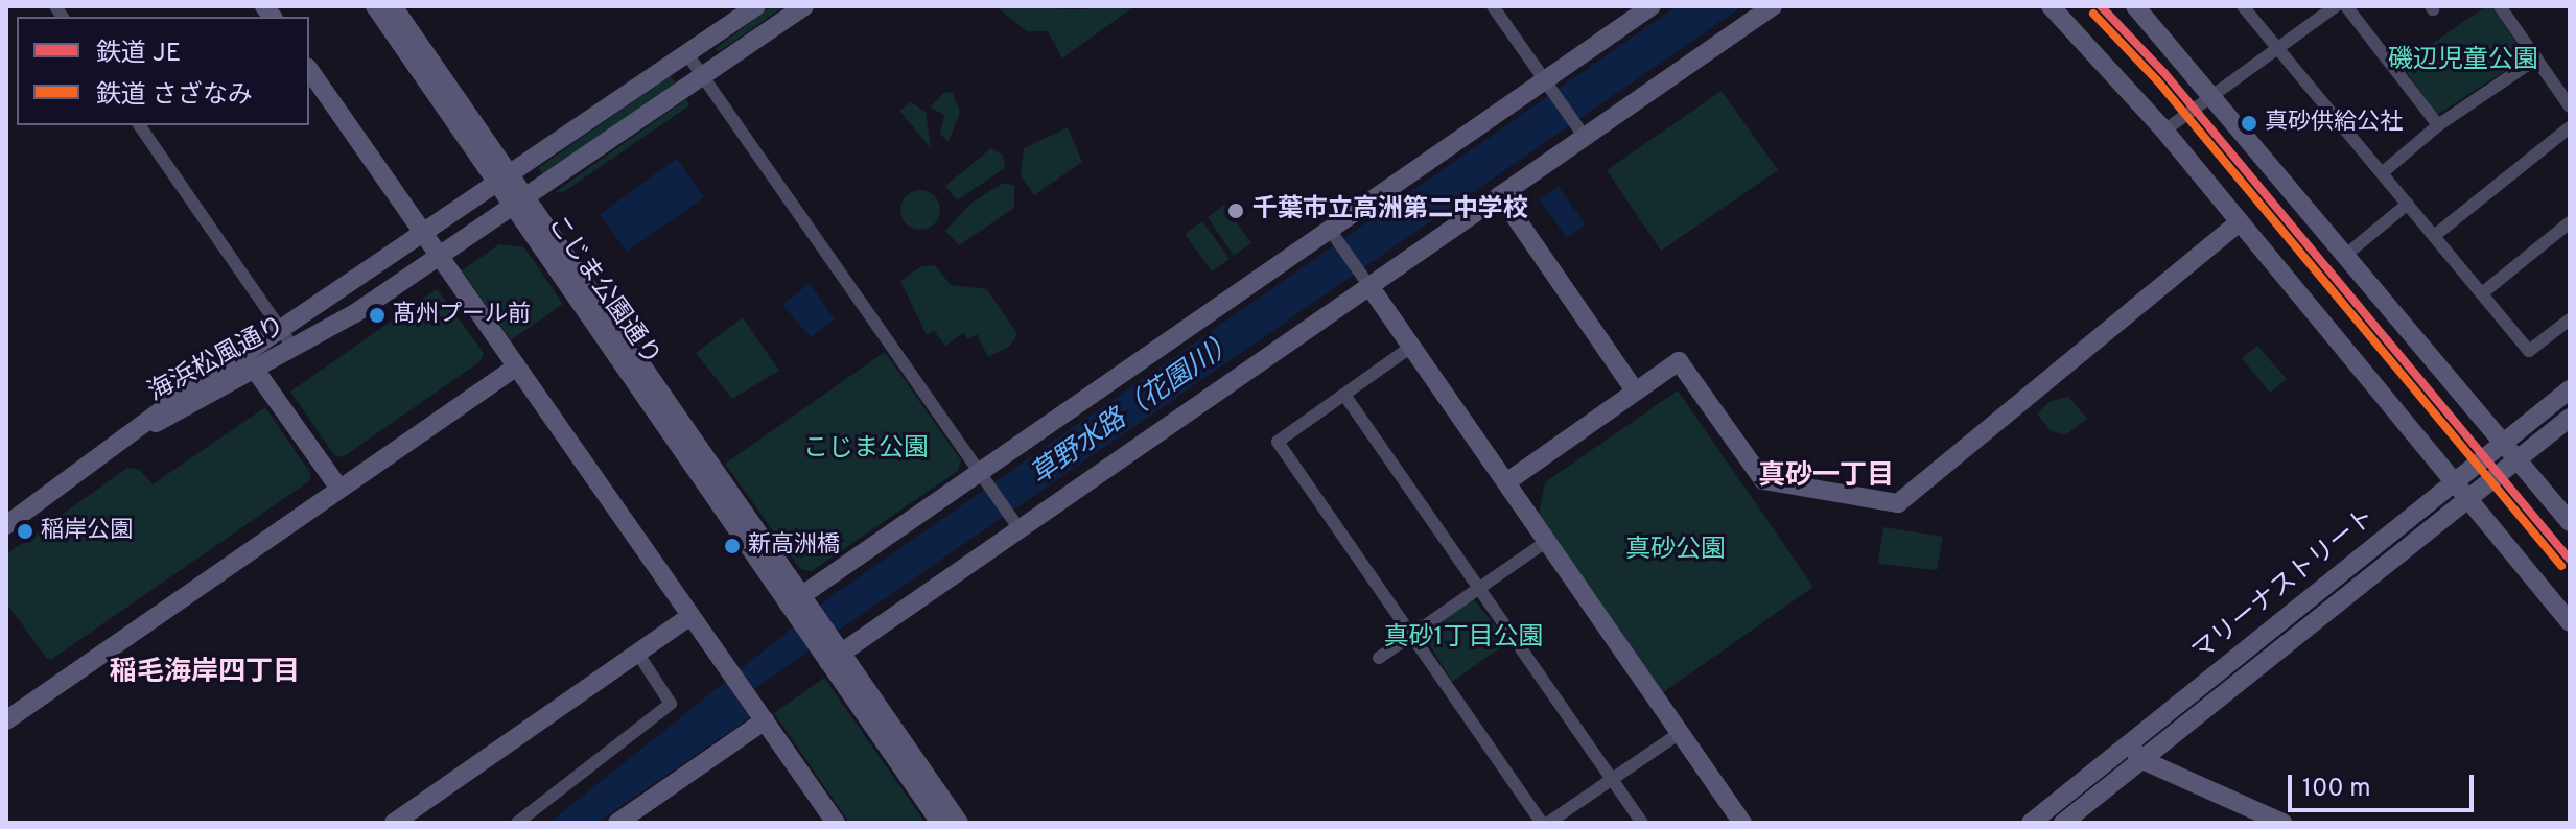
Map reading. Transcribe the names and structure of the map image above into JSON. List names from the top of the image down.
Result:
{
  "streets": {
    "street": ["こじま公園通り", "海浜松風通り", "マリーナストリート"]
  },
  "crossings": [
    ["こじま公園通り", "海浜松風通り"]
  ],
  "districts": ["真砂一丁目", "稲毛海岸四丁目"],
  "water": ["草野水路（花園川）"],
  "parks": [
    "磯辺児童公園",
    "こじま公園",
    "真砂公園",
    "真砂1丁目公園"
  ],
  "places": [
    "真砂供給公社",
    "千葉市立高洲第二中学校",
    "髙州プール前",
    "稲岸公園",
    "新高洲橋"
  ],
  "lines": ["rail line JE", "rail line さざなみ"],
  "legend": ["鉄道 JE", "鉄道 さざなみ"],
  "scale_bar": "100 m"
}
